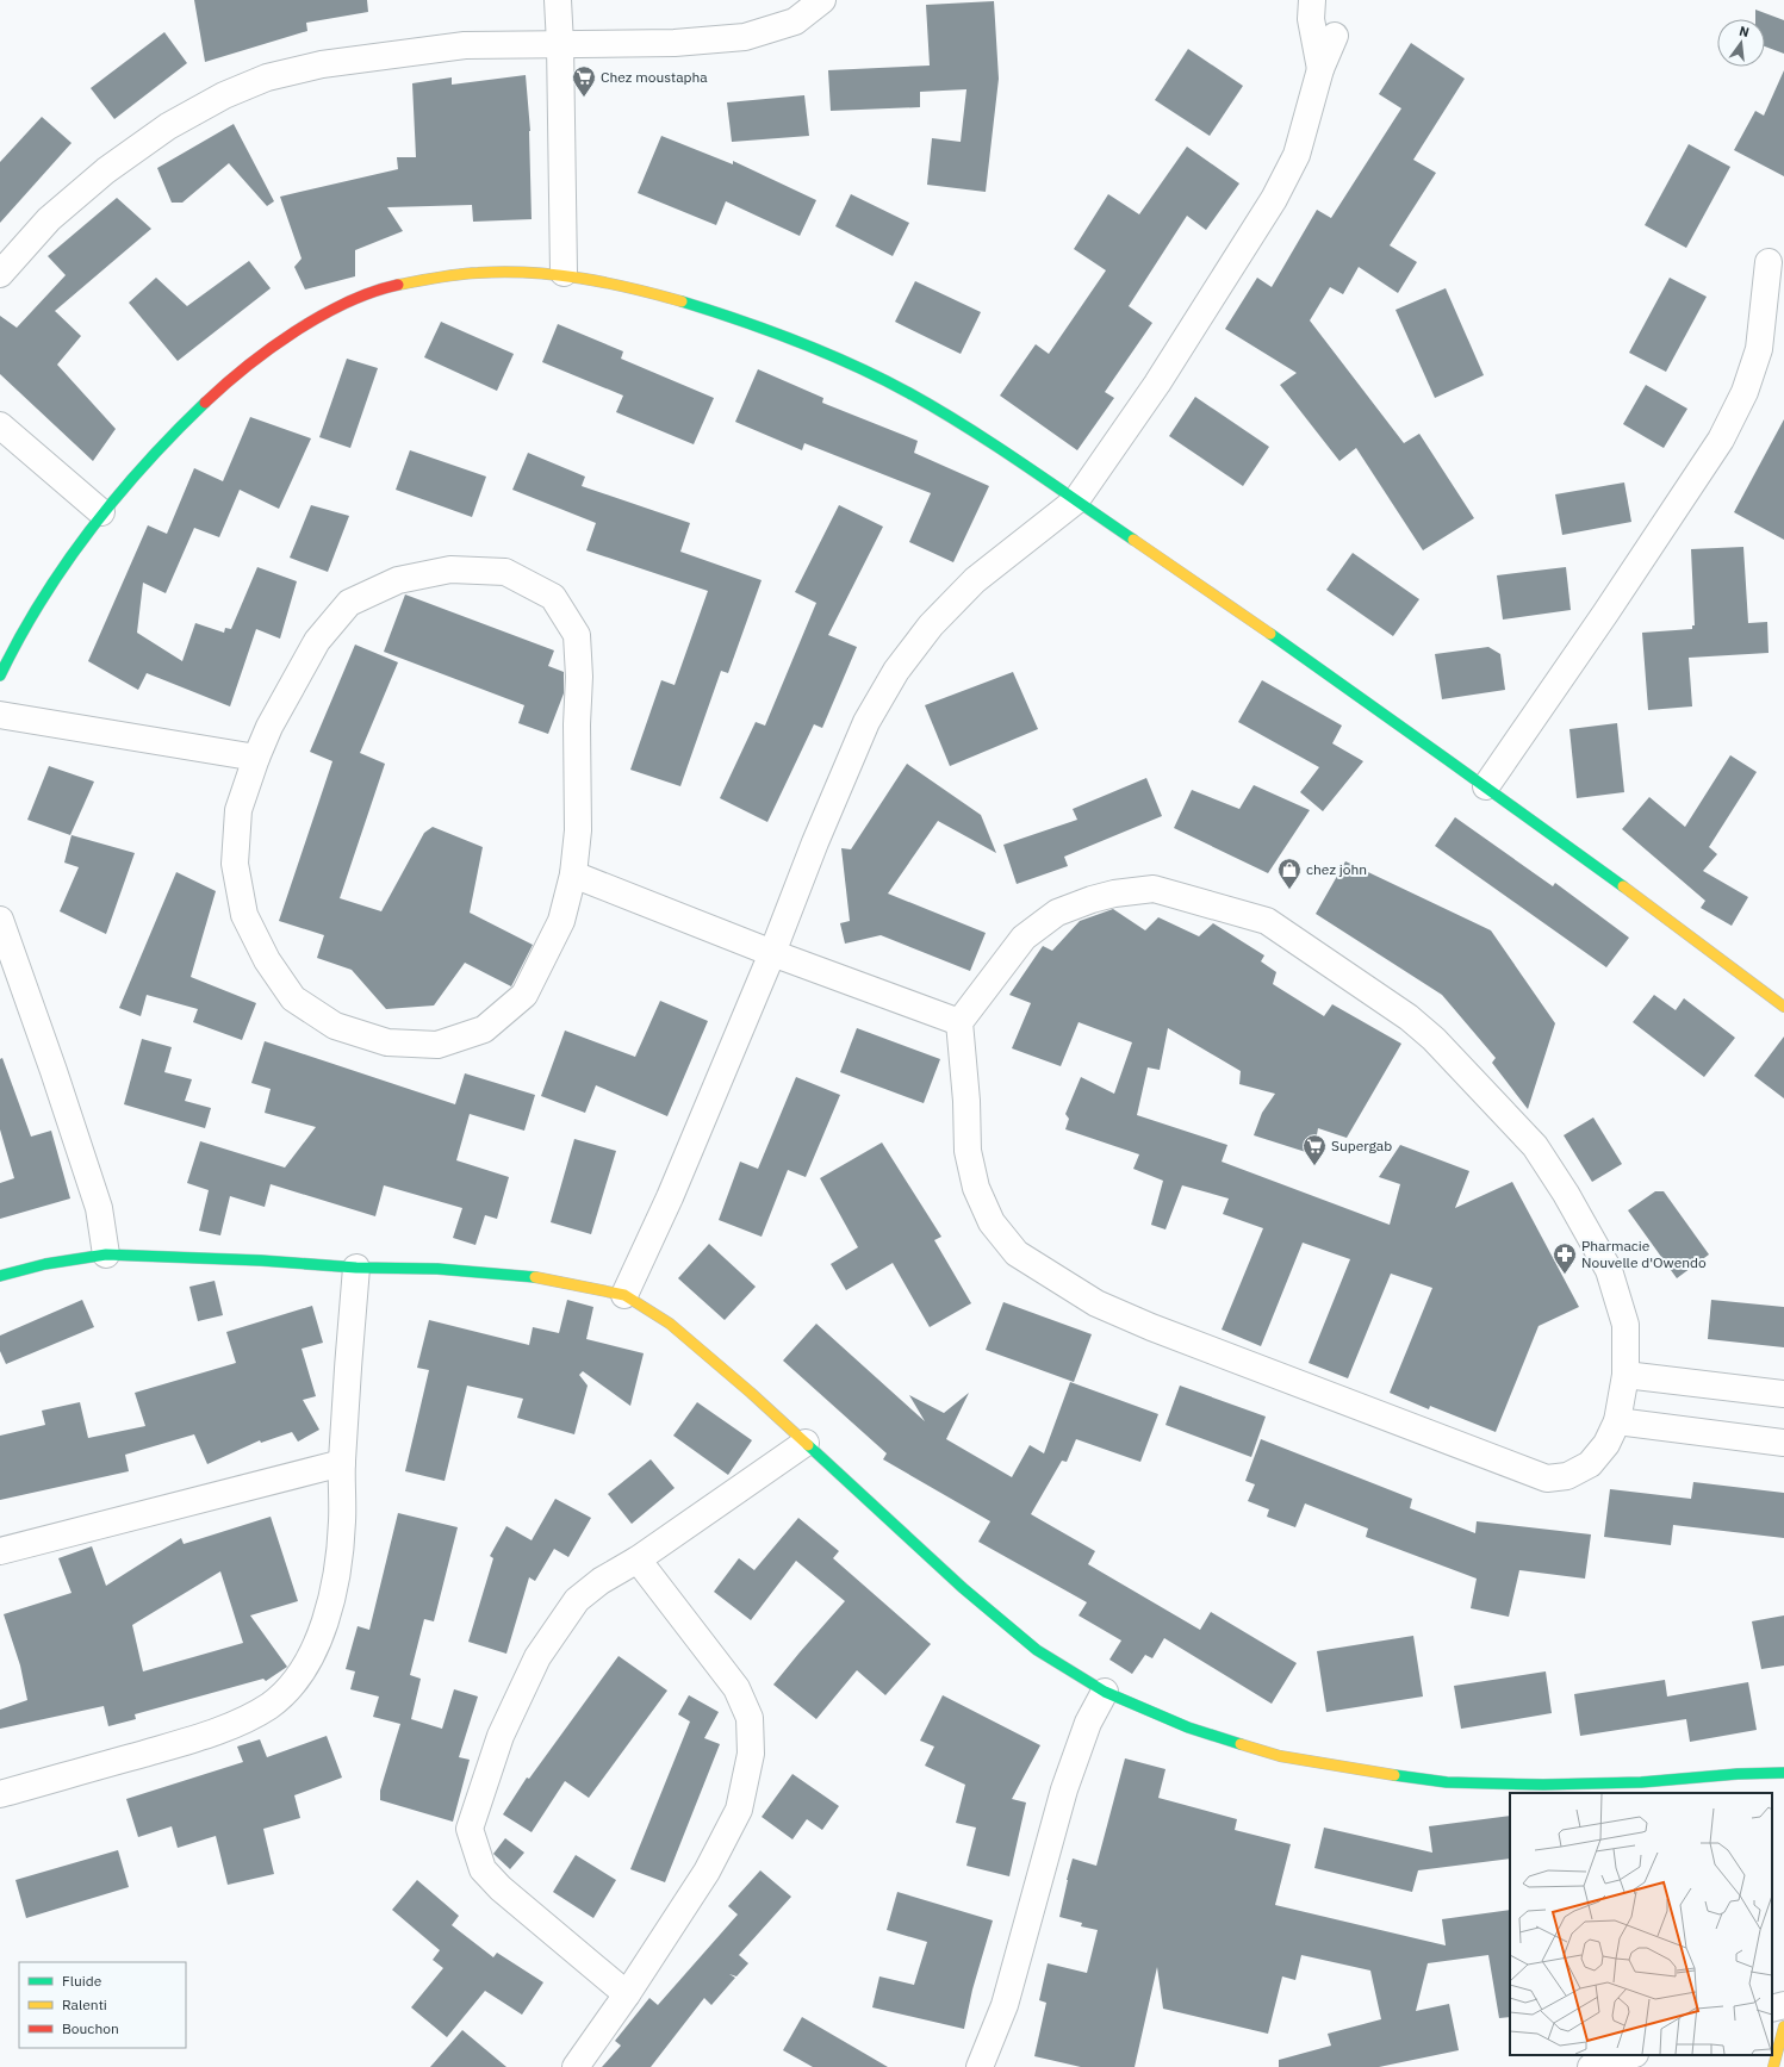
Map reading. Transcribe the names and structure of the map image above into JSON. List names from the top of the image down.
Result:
{
  "places": {
    "supermarket": ["Chez moustapha", "Supergab"],
    "shop": ["chez john"],
    "pharmacy": ["Pharmacie Nouvelle d'Owendo"]
  },
  "legend": ["Fluide", "Ralenti", "Bouchon"],
  "north": "top"
}
